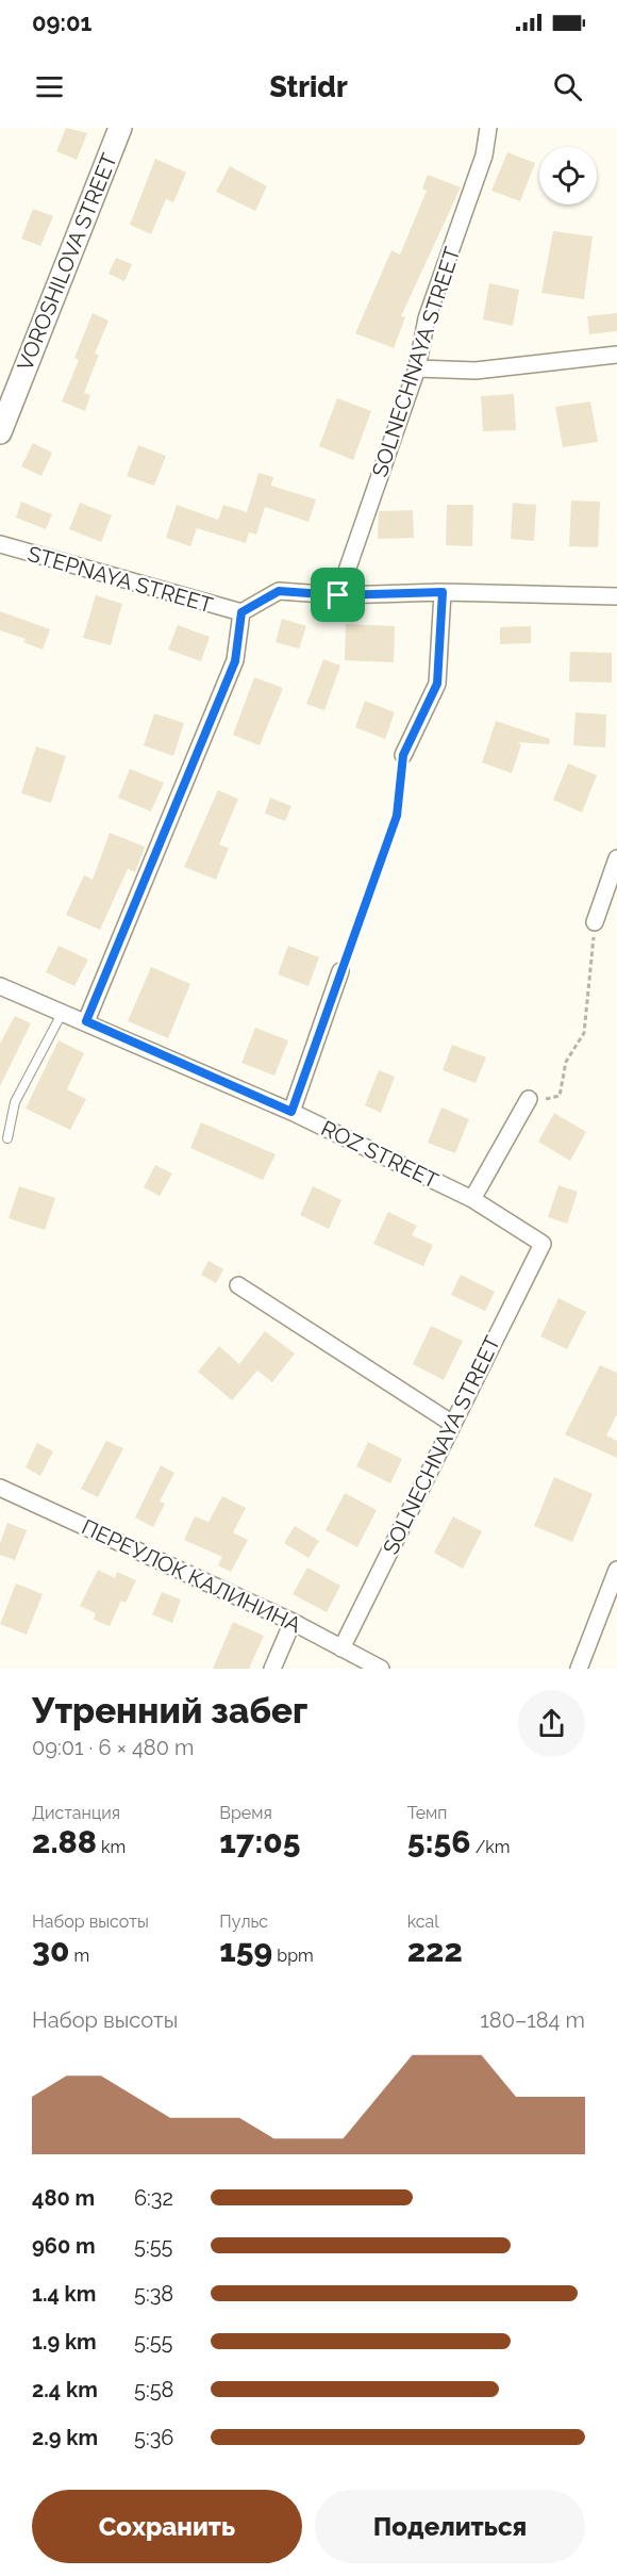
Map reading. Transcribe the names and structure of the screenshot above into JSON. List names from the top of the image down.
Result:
{
  "streets": {
    "main road": ["VOROSHILOVA STREET"],
    "street": [
      "SOLNECHNAYA STREET",
      "STEPNAYA STREET",
      "ROZ STREET",
      "ПЕРЕУЛОК КАЛИНИНА"
    ]
  },
  "crossings": [
    ["SOLNECHNAYA STREET", "STEPNAYA STREET"],
    ["SOLNECHNAYA STREET", "ROZ STREET"],
    ["SOLNECHNAYA STREET", "ПЕРЕУЛОК КАЛИНИНА"]
  ],
  "page": {
    "status": "09:01",
    "header": "Stridr",
    "heading": ["Утренний забег", "09:01 · 6 × 480 m"],
    "stats": [
      ["Дистанция", "2.88 km"],
      ["Время", "17:05"],
      ["Темп", "5:56 /km"],
      ["Набор высоты", "30 m"],
      ["Пульс", "159 bpm"],
      ["kcal", "222"]
    ],
    "chart": ["Набор высоты", "180–184 m"],
    "list": [
      {
        "name": "480 m",
        "note": "6:32"
      },
      {
        "name": "960 m",
        "note": "5:55"
      },
      {
        "name": "1.4 km",
        "note": "5:38"
      },
      {
        "name": "1.9 km",
        "note": "5:55"
      },
      {
        "name": "2.4 km",
        "note": "5:58"
      },
      {
        "name": "2.9 km",
        "note": "5:36"
      }
    ],
    "buttons": ["Сохранить", "Поделиться"]
  }
}
